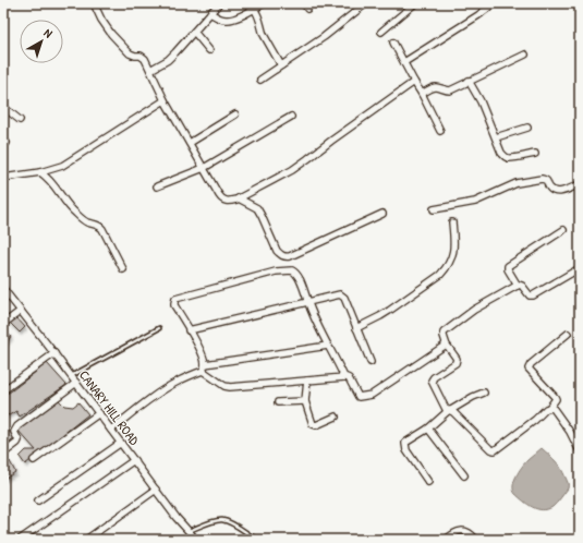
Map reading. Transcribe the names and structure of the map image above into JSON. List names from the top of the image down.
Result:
{
  "streets": {
    "street": ["CANARY HILL ROAD"]
  },
  "north": "top right"
}
